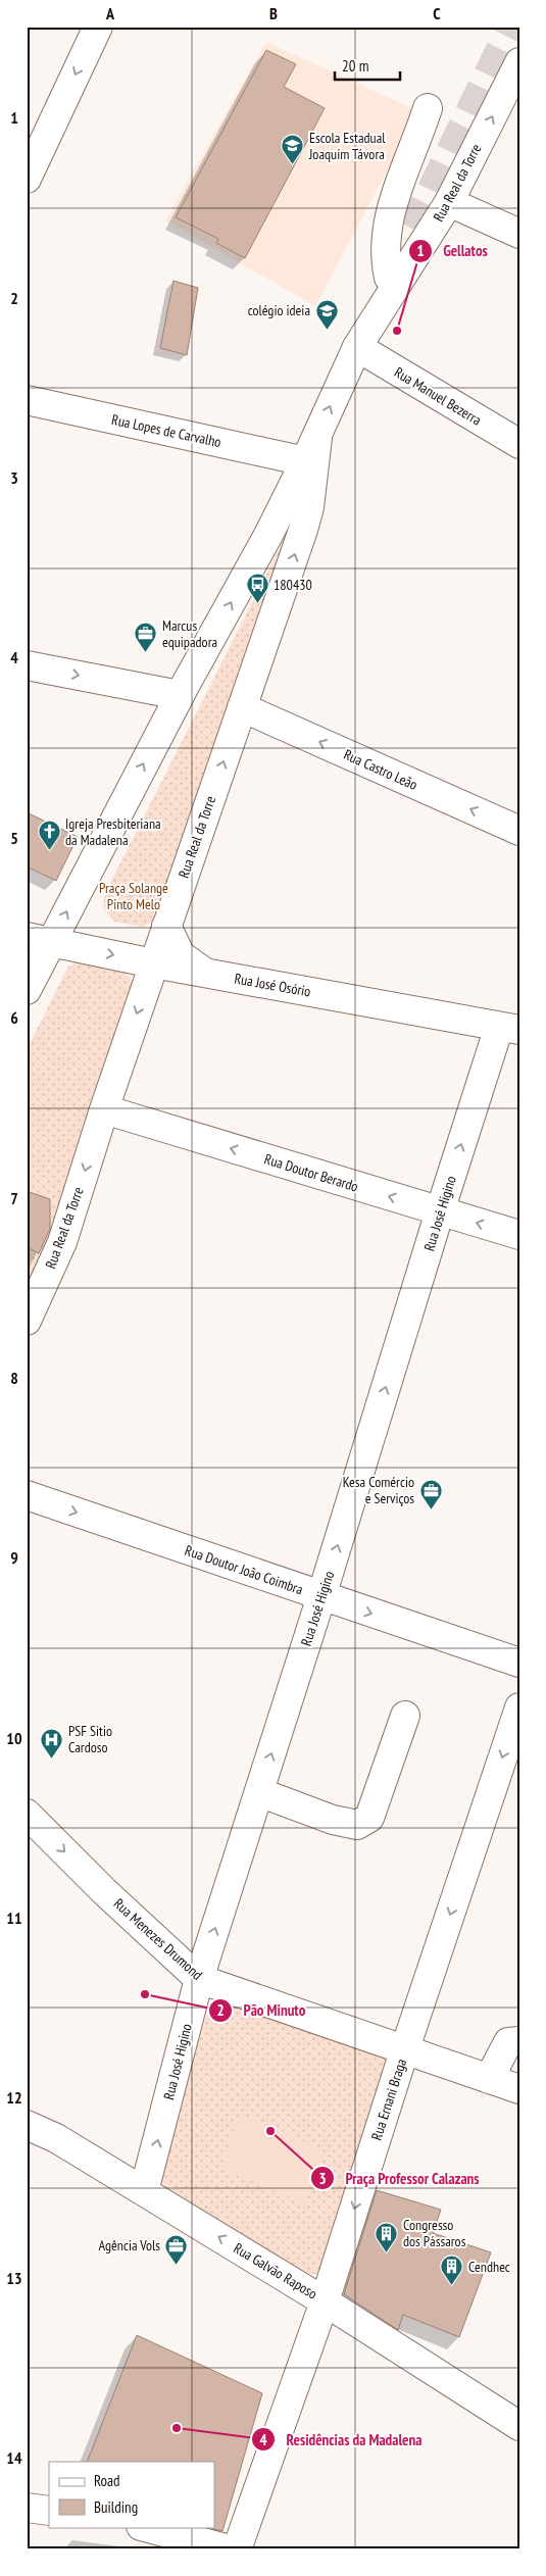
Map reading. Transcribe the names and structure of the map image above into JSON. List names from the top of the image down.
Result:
{
  "streets": {
    "street": [
      "Rua Real da Torre",
      "Rua Manuel Bezerra",
      "Rua Lopes de Carvalho",
      "Rua Castro Leão",
      "Rua José Osório",
      "Rua Doutor Berardo",
      "Rua José Higino",
      "Rua Doutor João Coimbra",
      "Rua Menezes Drumond",
      "Rua Ernani Braga",
      "Rua Galvão Raposo"
    ]
  },
  "crossings": [
    ["Rua Real da Torre", "Rua Manuel Bezerra"],
    ["Rua Real da Torre", "Rua Lopes de Carvalho"],
    ["Rua Real da Torre", "Rua Castro Leão"],
    ["Rua Real da Torre", "Rua José Osório"],
    ["Rua Real da Torre", "Rua Doutor Berardo"],
    ["Rua José Osório", "Rua José Higino"],
    ["Rua Doutor Berardo", "Rua José Higino"],
    ["Rua José Higino", "Rua Doutor João Coimbra"],
    ["Rua José Higino", "Rua Menezes Drumond"],
    ["Rua José Higino", "Rua Galvão Raposo"],
    ["Rua Menezes Drumond", "Rua Ernani Braga"],
    ["Rua Ernani Braga", "Rua Galvão Raposo"]
  ],
  "one_way": [
    "Rua Castro Leão",
    "Rua Doutor Berardo",
    "Rua José Higino",
    "Rua Doutor João Coimbra",
    "Rua Menezes Drumond",
    "Rua Ernani Braga",
    "Rua Galvão Raposo"
  ],
  "parks": ["Praça Solange Pinto Melo"],
  "places": {
    "school or university": ["Escola Estadual Joaquim Távora", "colégio ideia"],
    "other": [
      "Gellatos",
      "Pão Minuto",
      "Praça Professor Calazans",
      "Residências da Madalena"
    ],
    "bus stop": ["180430"],
    "office": ["Marcus equipadora", "Kesa Comércio e Serviços", "Agência Vols"],
    "church": ["Igreja Presbiteriana da Madalena"],
    "hospital": ["PSF Sitio Cardoso"],
    "building": ["Congresso dos Pássaros", "Cendhec"]
  },
  "legend": ["Road", "Building"],
  "scale_bar": "20 m",
  "grid": {
    "columns": ["A", "B", "C"],
    "rows": [
      "1",
      "2",
      "3",
      "4",
      "5",
      "6",
      "7",
      "8",
      "9",
      "10",
      "11",
      "12",
      "13",
      "14"
    ]
  }
}
